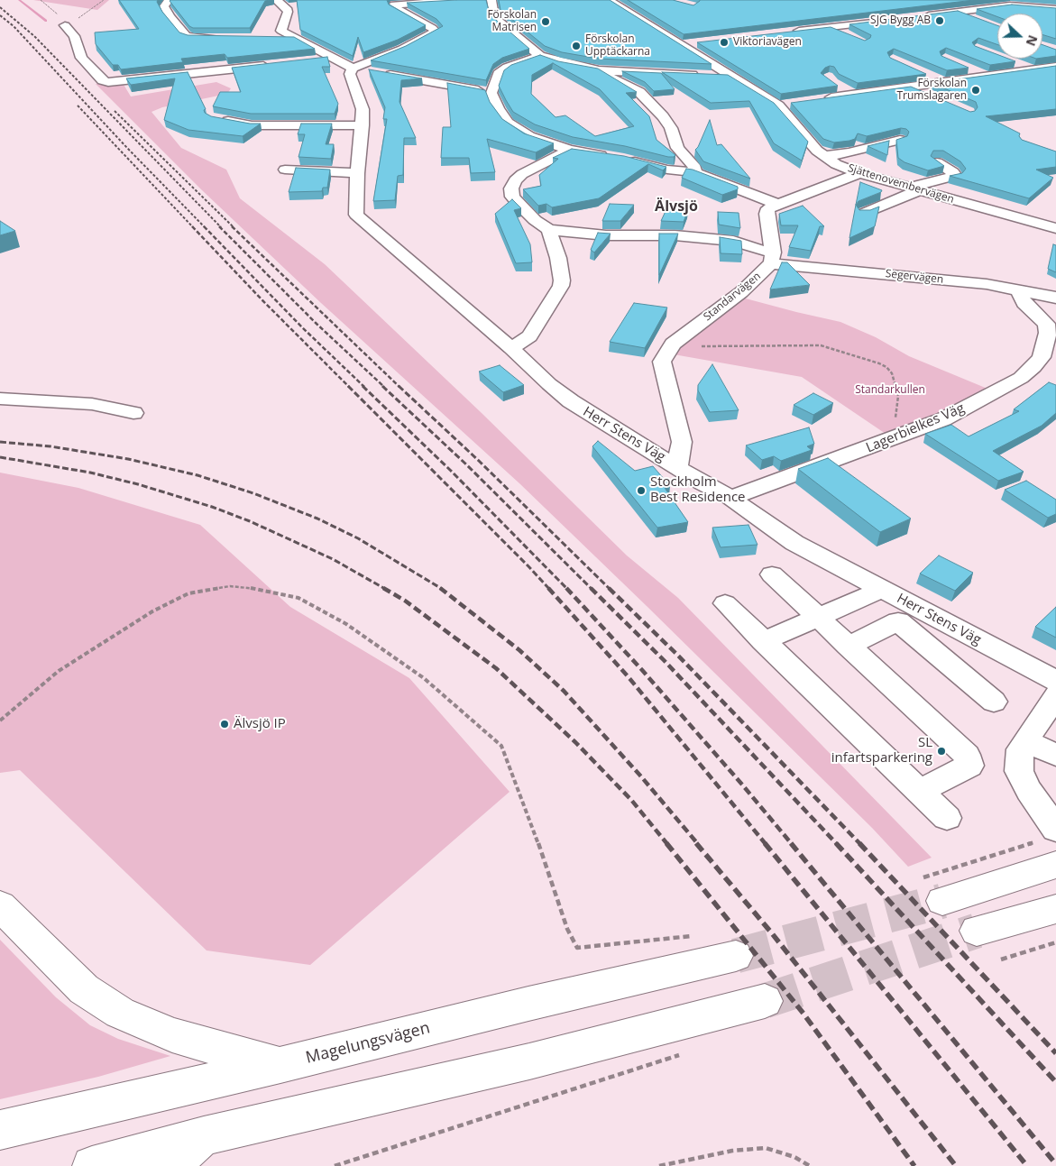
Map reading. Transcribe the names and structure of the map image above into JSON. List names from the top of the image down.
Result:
{
  "streets": {
    "main road": ["Magelungsvägen"],
    "street": [
      "Sjättenovembervägen",
      "Segervägen",
      "Standarvägen",
      "Lagerbielkes Väg",
      "Herr Stens Väg"
    ]
  },
  "crossings": [
    ["Segervägen", "Standarvägen"],
    ["Segervägen", "Lagerbielkes Väg"],
    ["Standarvägen", "Herr Stens Väg"],
    ["Lagerbielkes Väg", "Herr Stens Väg"]
  ],
  "districts": ["Älvsjö"],
  "parks": ["Standarkullen"],
  "places": [
    "SJG Bygg AB",
    "Förskolan Matrisen",
    "Viktoriavägen",
    "Förskolan Upptäckarna",
    "Förskolan Trumslagaren",
    "Stockholm Best Residence",
    "Älvsjö IP",
    "SL infartsparkering"
  ],
  "north": "right"
}
